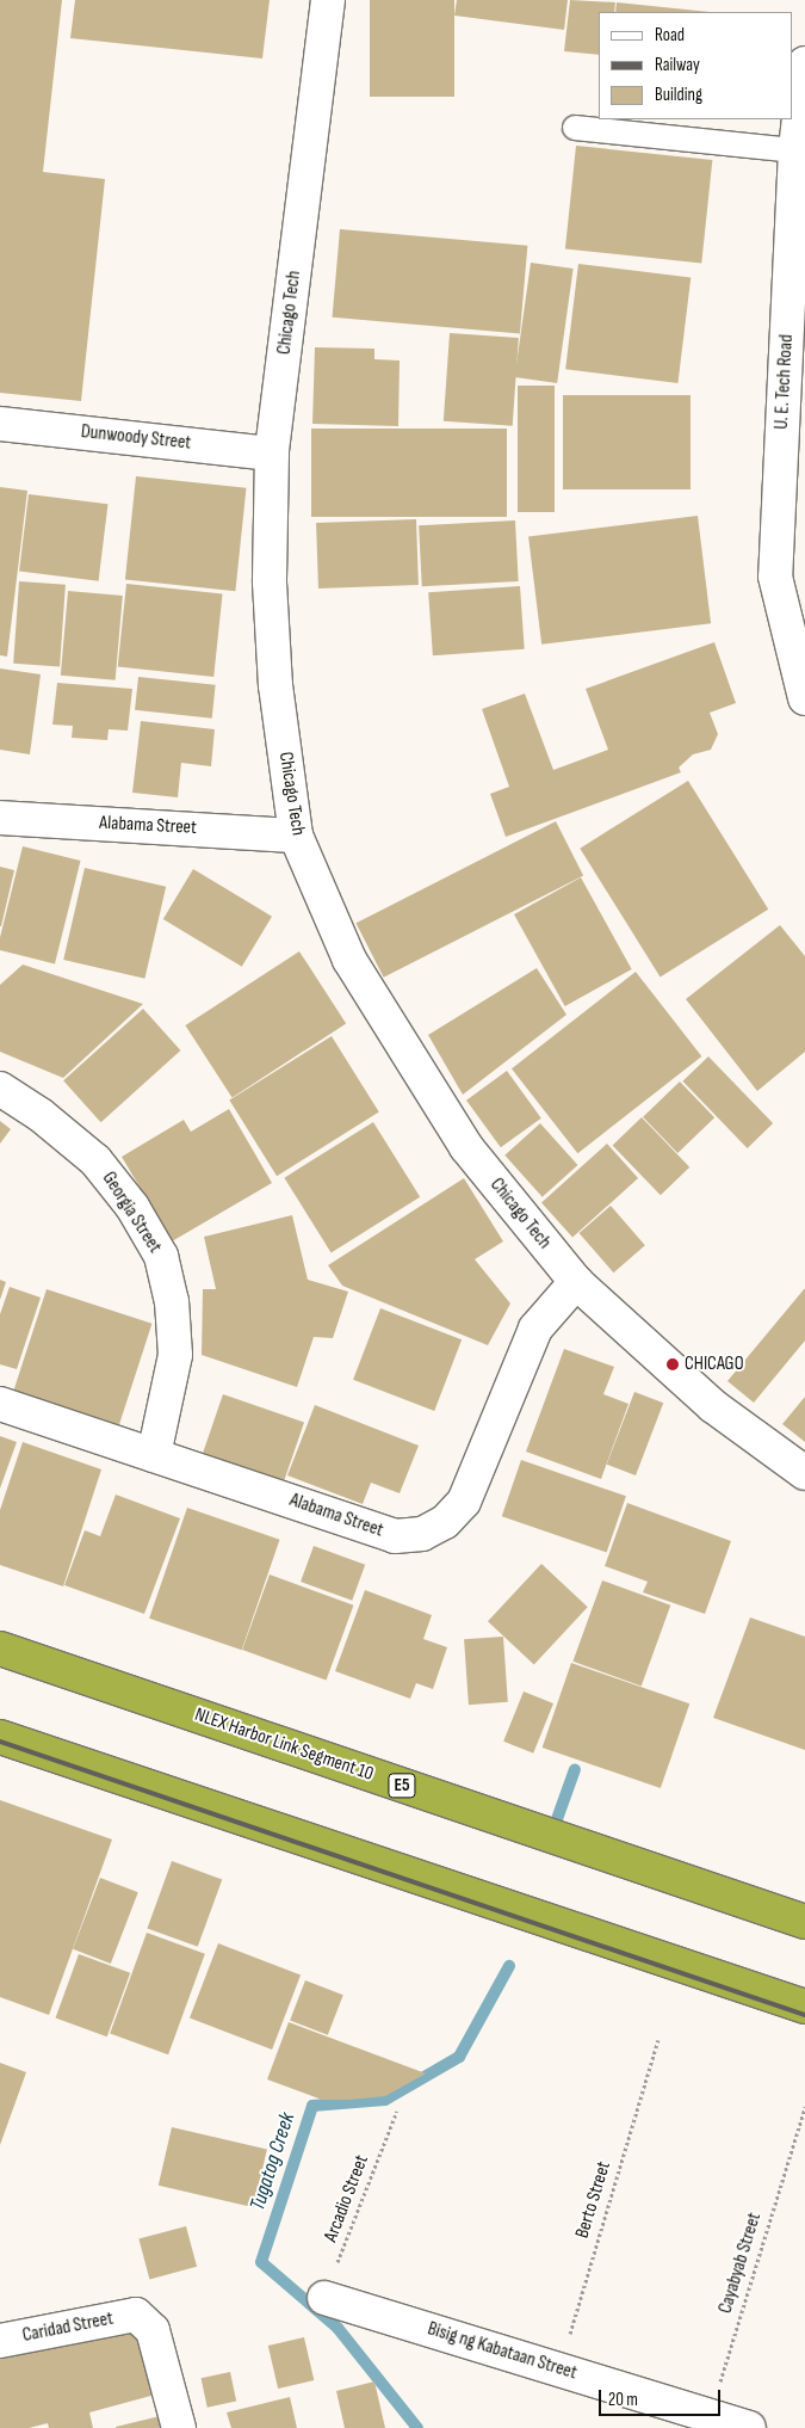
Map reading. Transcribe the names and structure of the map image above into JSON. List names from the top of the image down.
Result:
{
  "streets": {
    "highway": ["NLEX Harbor Link Segment 10", "E5"],
    "street": [
      "Chicago Tech",
      "U. E. Tech Road",
      "Dunwoody Street",
      "Alabama Street",
      "Georgia Street",
      "Caridad Street",
      "Bisig ng Kabataan Street"
    ],
    "path": ["Arcadio Street", "Berto Street", "Cayabyab Street"]
  },
  "crossings": [
    ["Chicago Tech", "Dunwoody Street"],
    ["Chicago Tech", "Alabama Street"],
    ["Alabama Street", "Georgia Street"],
    ["Arcadio Street", "Bisig ng Kabataan Street"],
    ["Berto Street", "Bisig ng Kabataan Street"],
    ["Cayabyab Street", "Bisig ng Kabataan Street"]
  ],
  "water": ["Tugatog Creek"],
  "places": ["CHICAGO"],
  "legend": ["Road", "Railway", "Building"],
  "scale_bar": "20 m"
}
